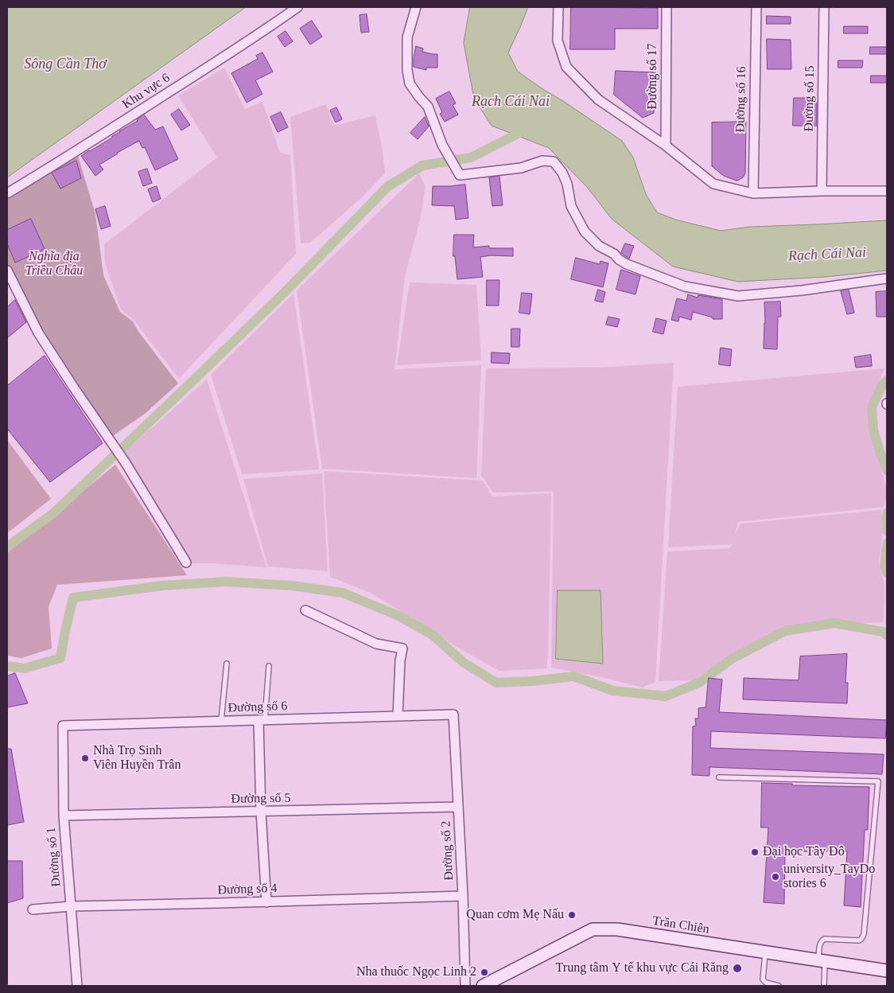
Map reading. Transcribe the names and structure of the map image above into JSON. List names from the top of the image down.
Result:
{
  "streets": {
    "street": [
      "Đường số 17",
      "Khu vực 6",
      "Đường số 15",
      "Đường số 16",
      "Đường số 6",
      "Đường số 5",
      "Đường số 2",
      "Đường số 1",
      "Đường số 4",
      "Trần Chiên"
    ]
  },
  "crossings": [
    ["Đường số 6", "Đường số 2"],
    ["Đường số 6", "Đường số 1"],
    ["Đường số 5", "Đường số 2"],
    ["Đường số 5", "Đường số 1"],
    ["Đường số 2", "Đường số 4"],
    ["Đường số 1", "Đường số 4"]
  ],
  "water": ["Sông Cần Thơ", "Rạch Cái Nai"],
  "parks": ["Nghĩa địa Triều Châu"],
  "places": [
    "Nhà Trọ Sinh Viên Huyền Trân",
    "Đại học Tây Đô",
    "university_TayDo stories 6",
    "Quan cơm Mẹ Nấu",
    "Trung tâm Y tế khu vực Cái Răng",
    "Nha thuốc Ngọc Linh 2"
  ]
}
